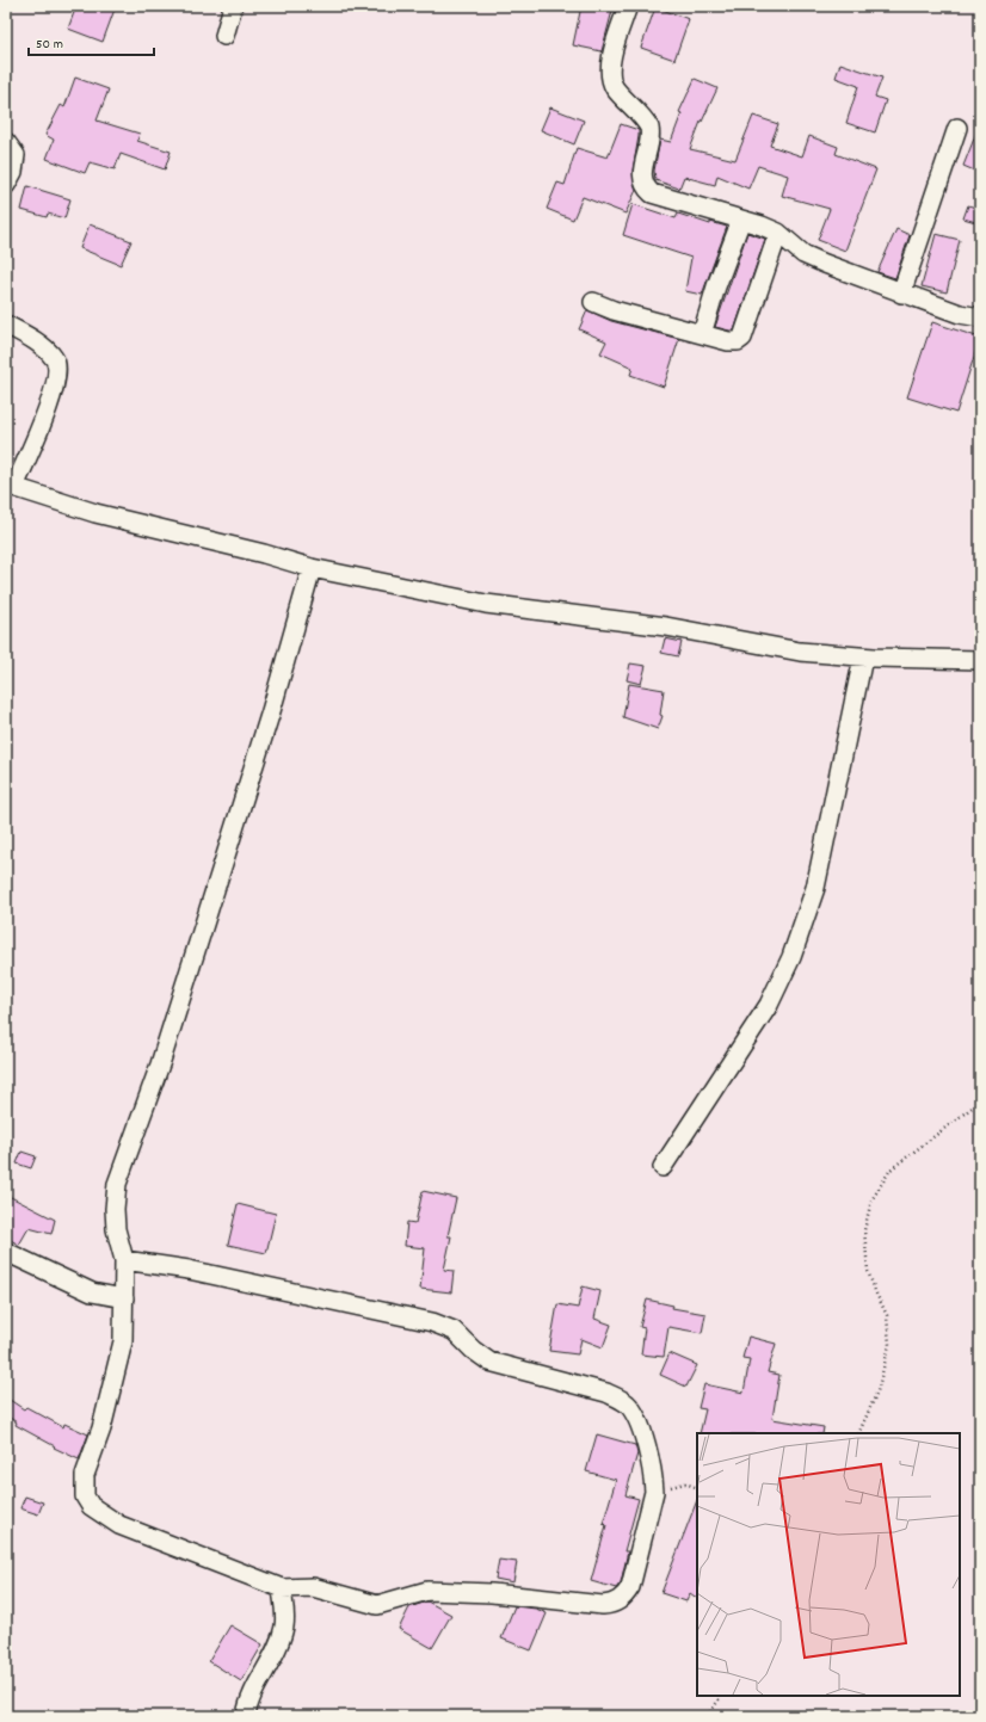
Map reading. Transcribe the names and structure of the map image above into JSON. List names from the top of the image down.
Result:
{
  "scale_bar": "50 m"
}
